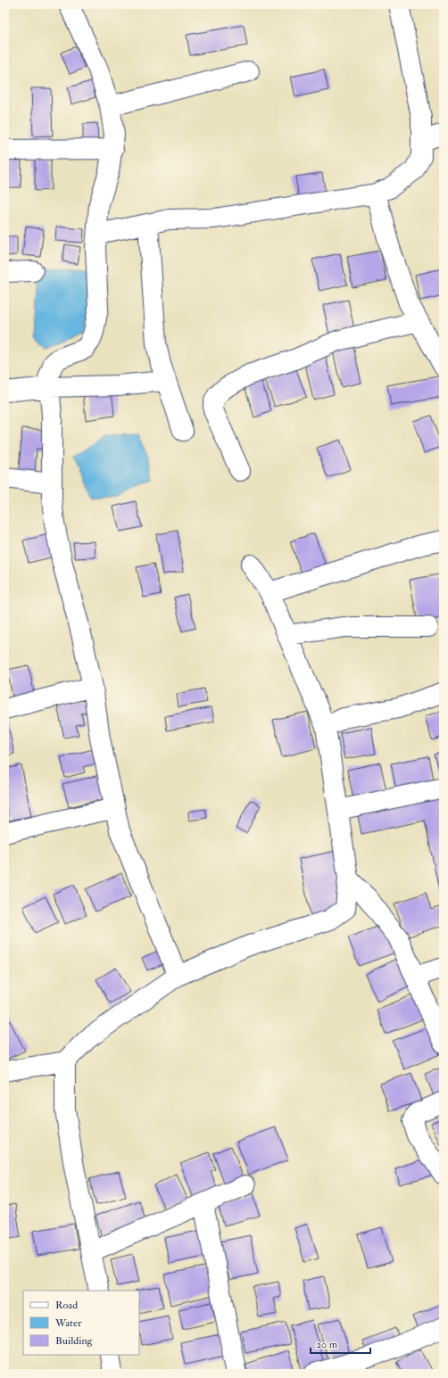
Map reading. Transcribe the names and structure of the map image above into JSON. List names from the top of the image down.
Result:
{
  "legend": ["Road", "Water", "Building"],
  "scale_bar": "20 m"
}
